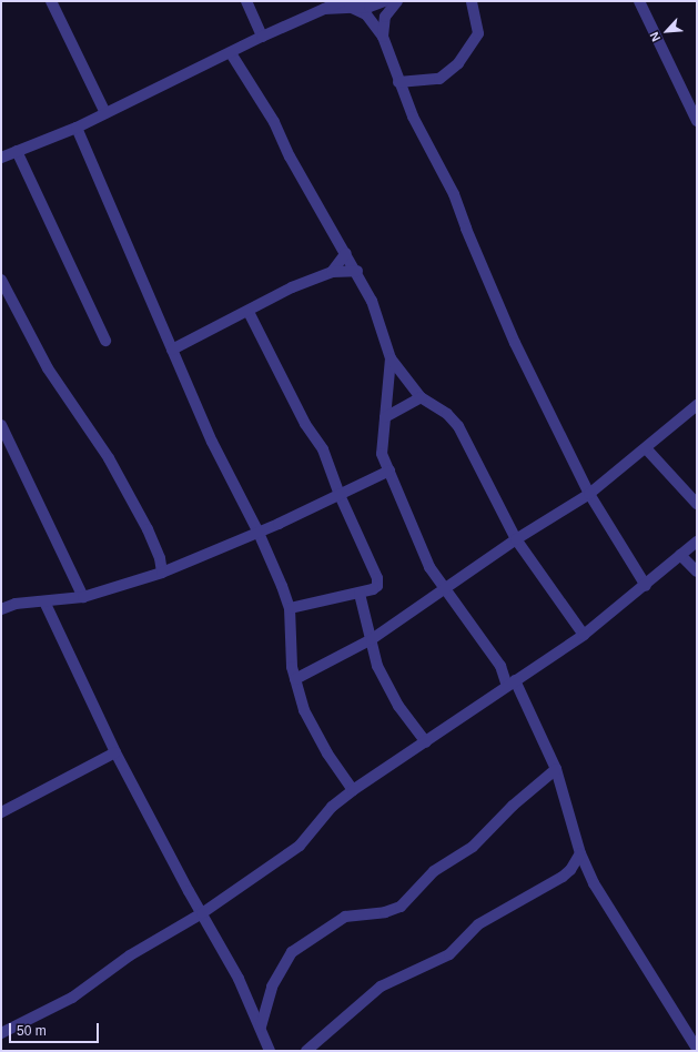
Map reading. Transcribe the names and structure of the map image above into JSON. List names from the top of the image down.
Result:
{
  "scale_bar": "50 m",
  "north": "bottom left"
}
